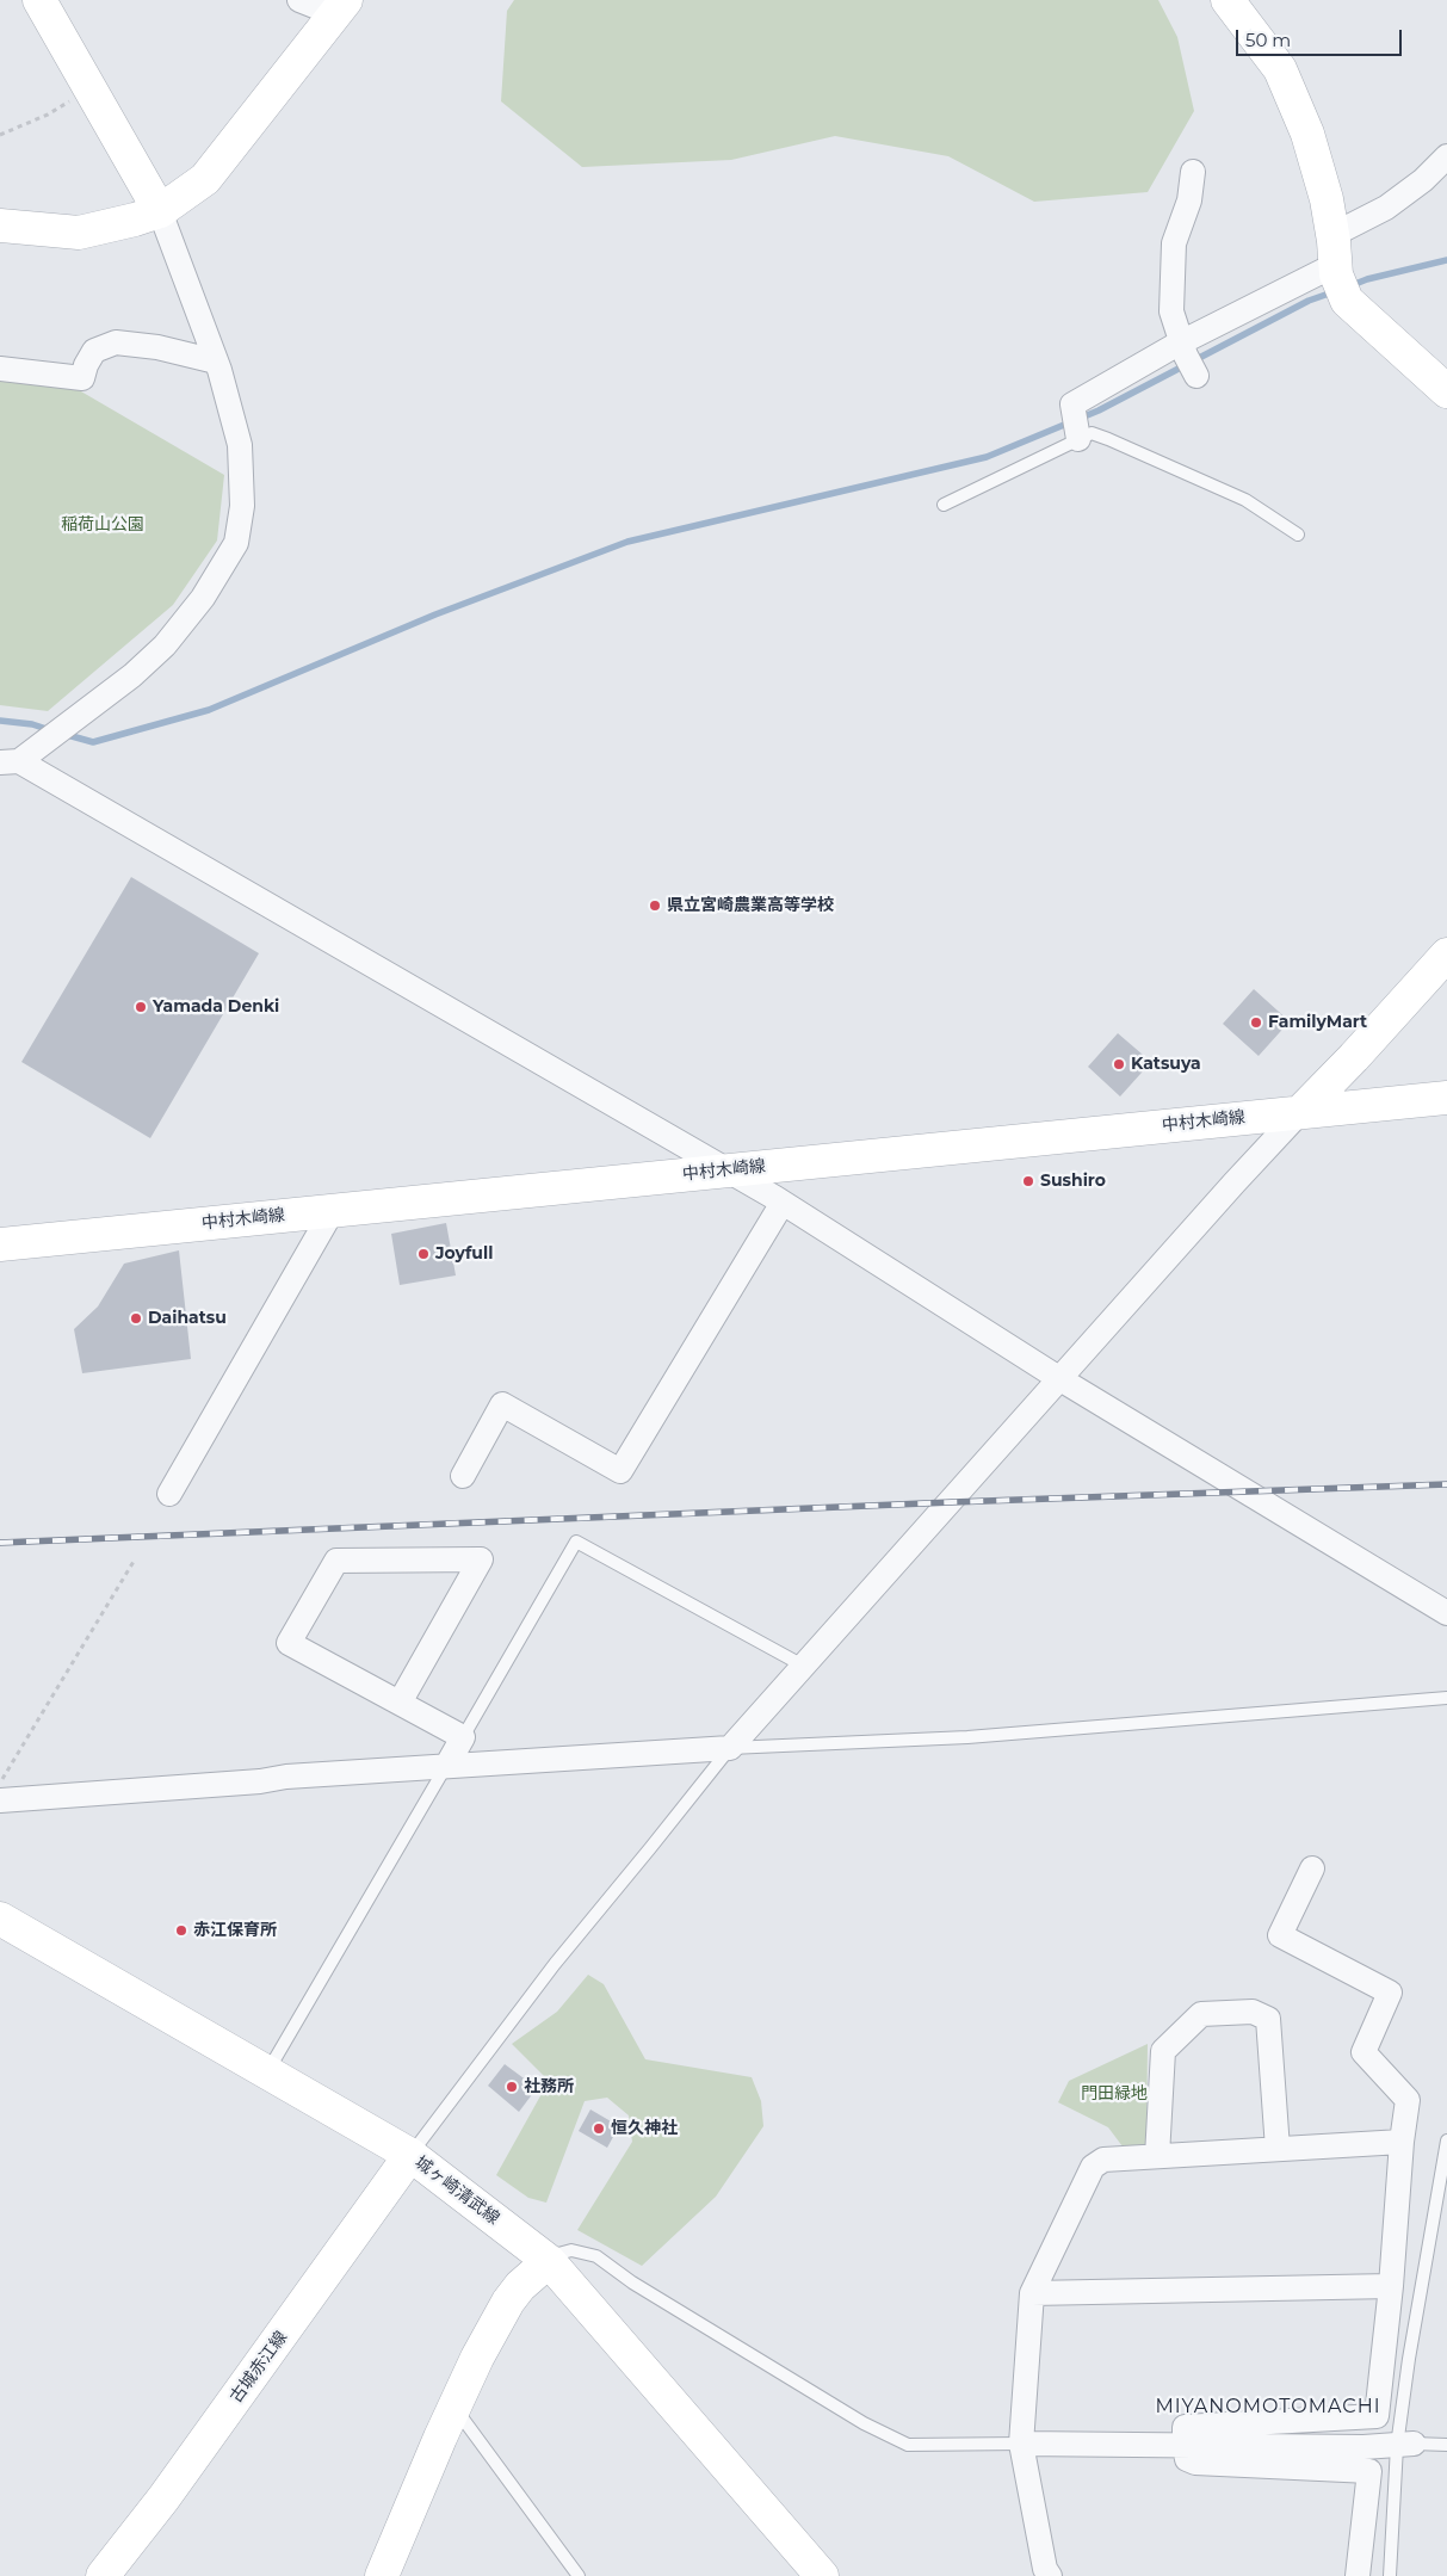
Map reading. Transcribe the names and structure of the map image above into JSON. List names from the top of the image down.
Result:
{
  "streets": {
    "main road": ["中村木崎線", "城ヶ崎清武線", "古城赤江線"]
  },
  "crossings": [
    ["城ヶ崎清武線", "古城赤江線"]
  ],
  "districts": ["MIYANOMOTOMACHI"],
  "parks": ["稲荷山公園", "門田緑地"],
  "places": [
    "県立宮崎農業高等学校",
    "Yamada Denki",
    "FamilyMart",
    "Katsuya",
    "Sushiro",
    "Joyfull",
    "Daihatsu",
    "赤江保育所",
    "社務所",
    "恒久神社"
  ],
  "scale_bar": "50 m"
}
